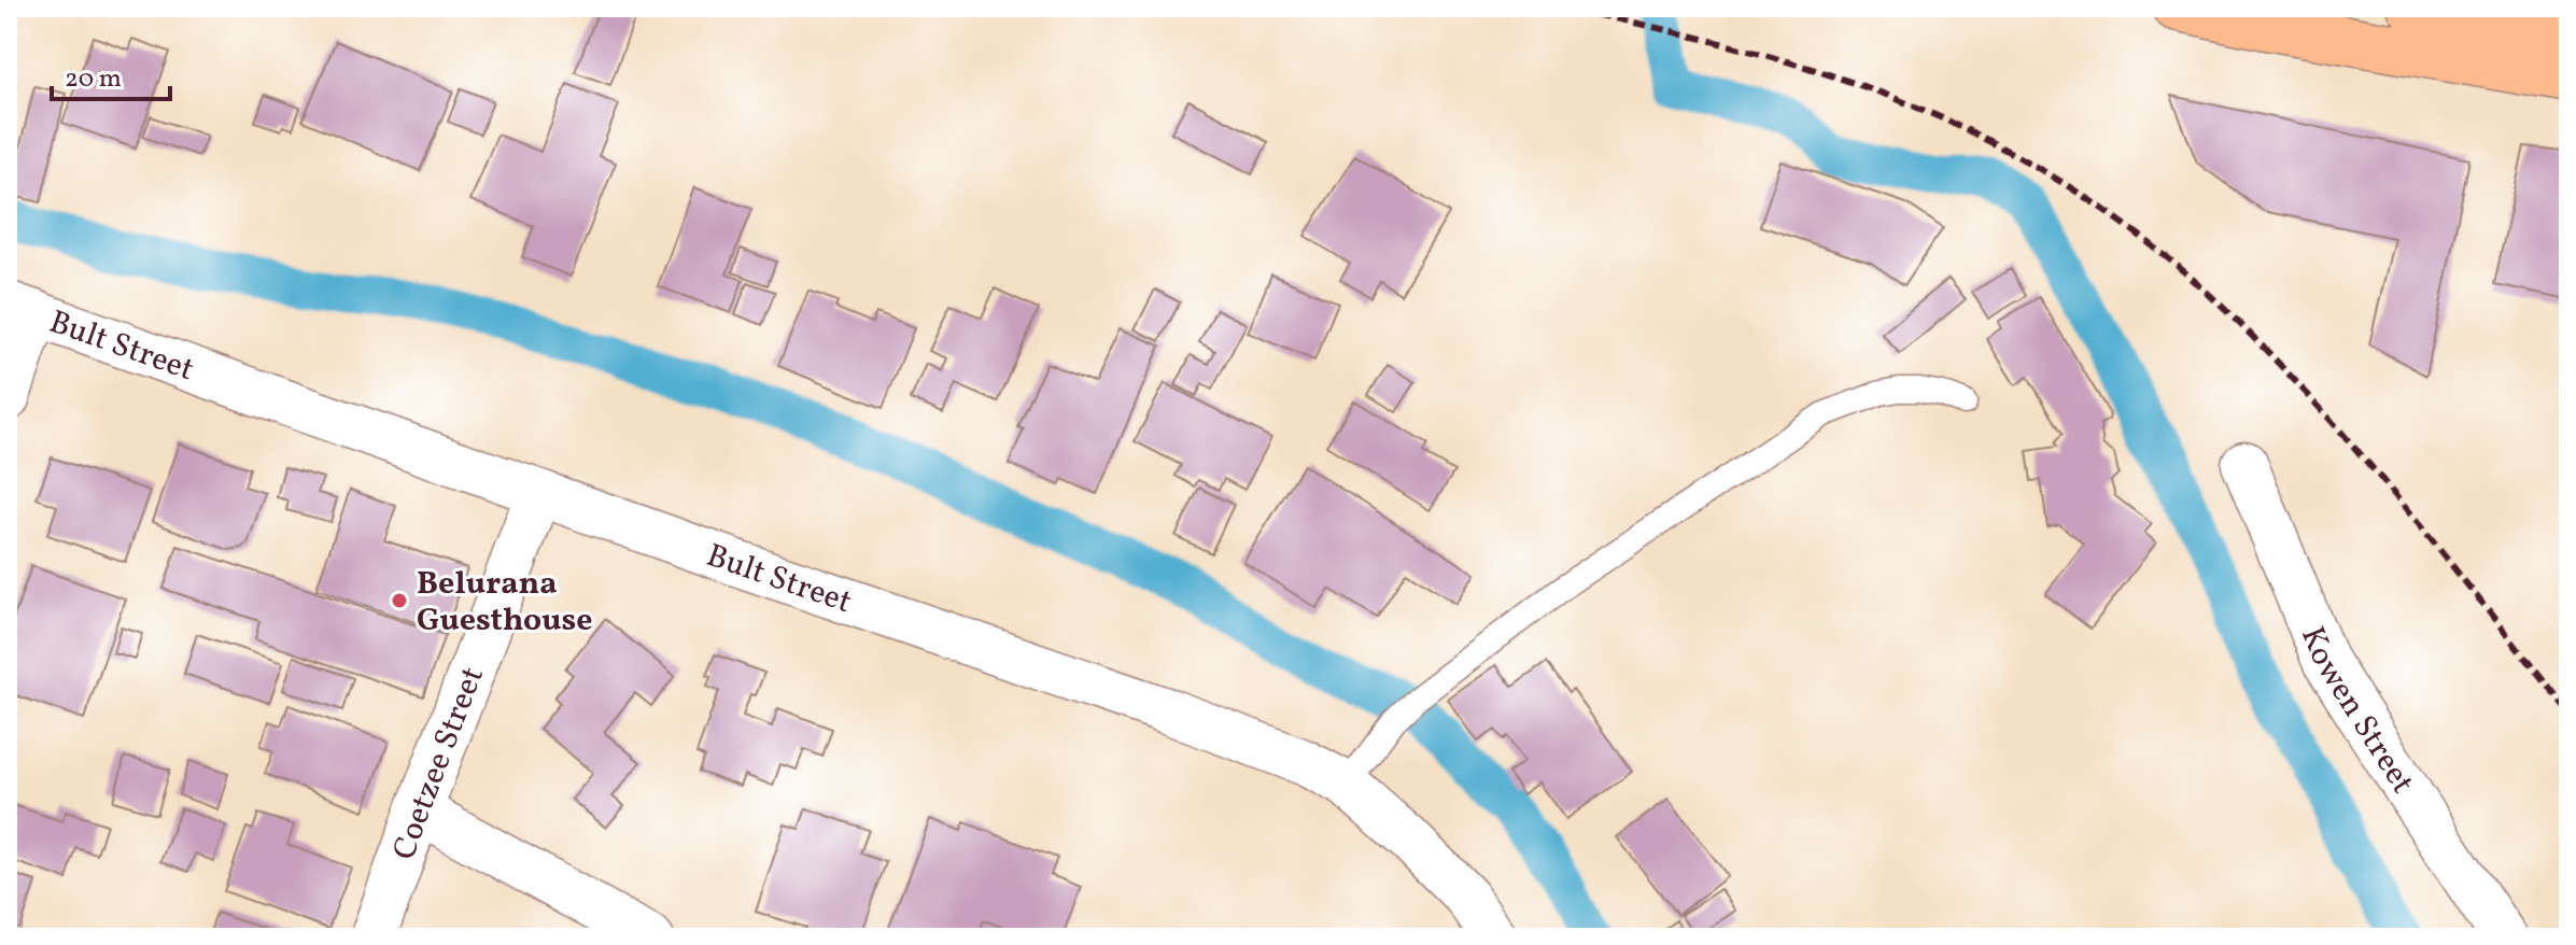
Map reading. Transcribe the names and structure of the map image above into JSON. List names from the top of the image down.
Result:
{
  "streets": {
    "street": ["Bult Street", "Kowen Street", "Coetzee Street"]
  },
  "crossings": [
    ["Bult Street", "Coetzee Street"]
  ],
  "places": ["Belurana Guesthouse"],
  "scale_bar": "20 m"
}
